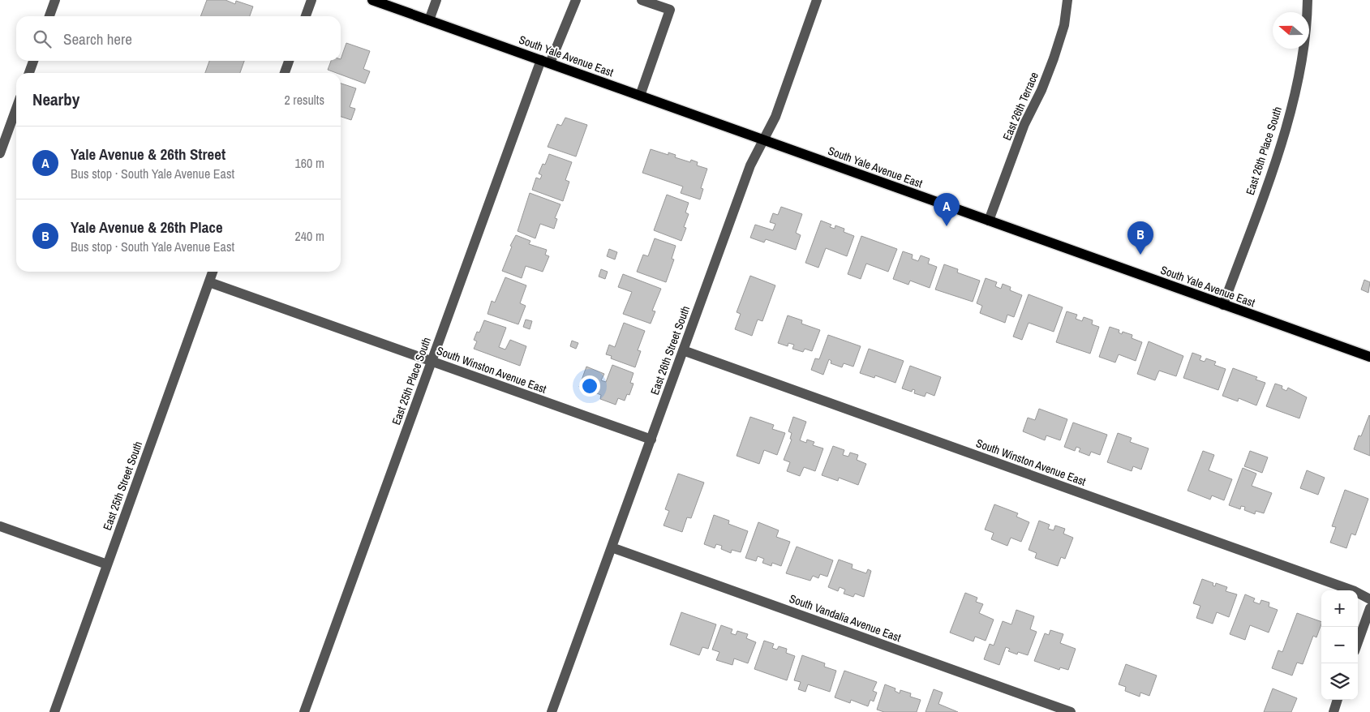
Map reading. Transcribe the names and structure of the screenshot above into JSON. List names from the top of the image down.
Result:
{
  "streets": {
    "main road": ["South Yale Avenue East"],
    "street": [
      "East 26th Terrace",
      "East 26th Place South",
      "East 26th Street South",
      "South Winston Avenue East",
      "East 25th Place South",
      "East 25th Street South",
      "South Vandalia Avenue East"
    ]
  },
  "crossings": [
    ["South Yale Avenue East", "East 26th Terrace"],
    ["South Yale Avenue East", "East 26th Place South"],
    ["South Yale Avenue East", "East 26th Street South"],
    ["South Yale Avenue East", "East 25th Place South"],
    ["East 26th Street South", "South Winston Avenue East"],
    ["East 26th Street South", "South Vandalia Avenue East"],
    ["South Winston Avenue East", "East 25th Place South"],
    ["South Winston Avenue East", "East 25th Street South"]
  ],
  "north": "left",
  "page": {
    "search": "Search here",
    "heading": ["Nearby", "2 results"],
    "list": [
      {
        "mark": "A",
        "name": "Yale Avenue & 26th Street",
        "note": "Bus stop · South Yale Avenue East",
        "value": "160 m"
      },
      {
        "mark": "B",
        "name": "Yale Avenue & 26th Place",
        "note": "Bus stop · South Yale Avenue East",
        "value": "240 m"
      }
    ],
    "pins": ["A", "B"],
    "map_buttons": ["+", "−"]
  }
}
